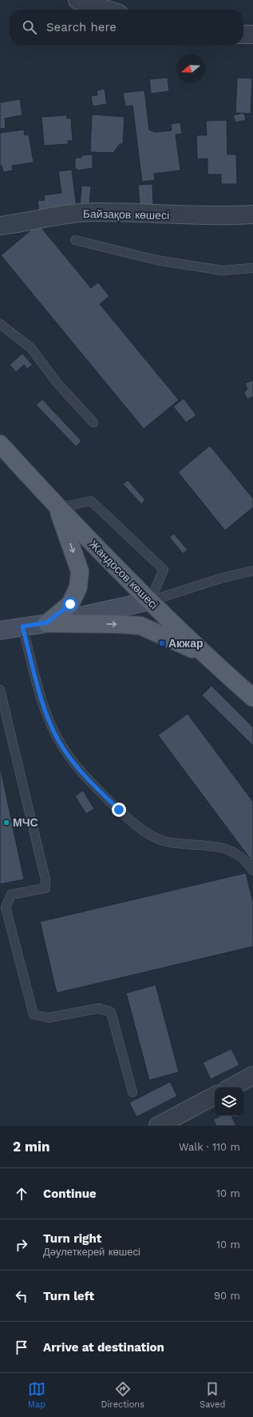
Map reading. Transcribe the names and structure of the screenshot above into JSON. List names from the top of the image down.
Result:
{
  "streets": {
    "main road": ["Жандосов көшесі"],
    "street": ["Байзақов көшесі"]
  },
  "places": {
    "transit": ["Акжар"],
    "other": ["МЧС"]
  },
  "north": "left",
  "page": {
    "search": "Search here",
    "heading": ["2 min", "Walk · 110 m"],
    "list": [
      ["Continue", "10 m"],
      ["Turn right", "Дәулеткерей көшесі", "10 m"],
      ["Turn left", "90 m"],
      "Arrive at destination"
    ],
    "nav": ["Map", "Directions", "Saved"]
  }
}
